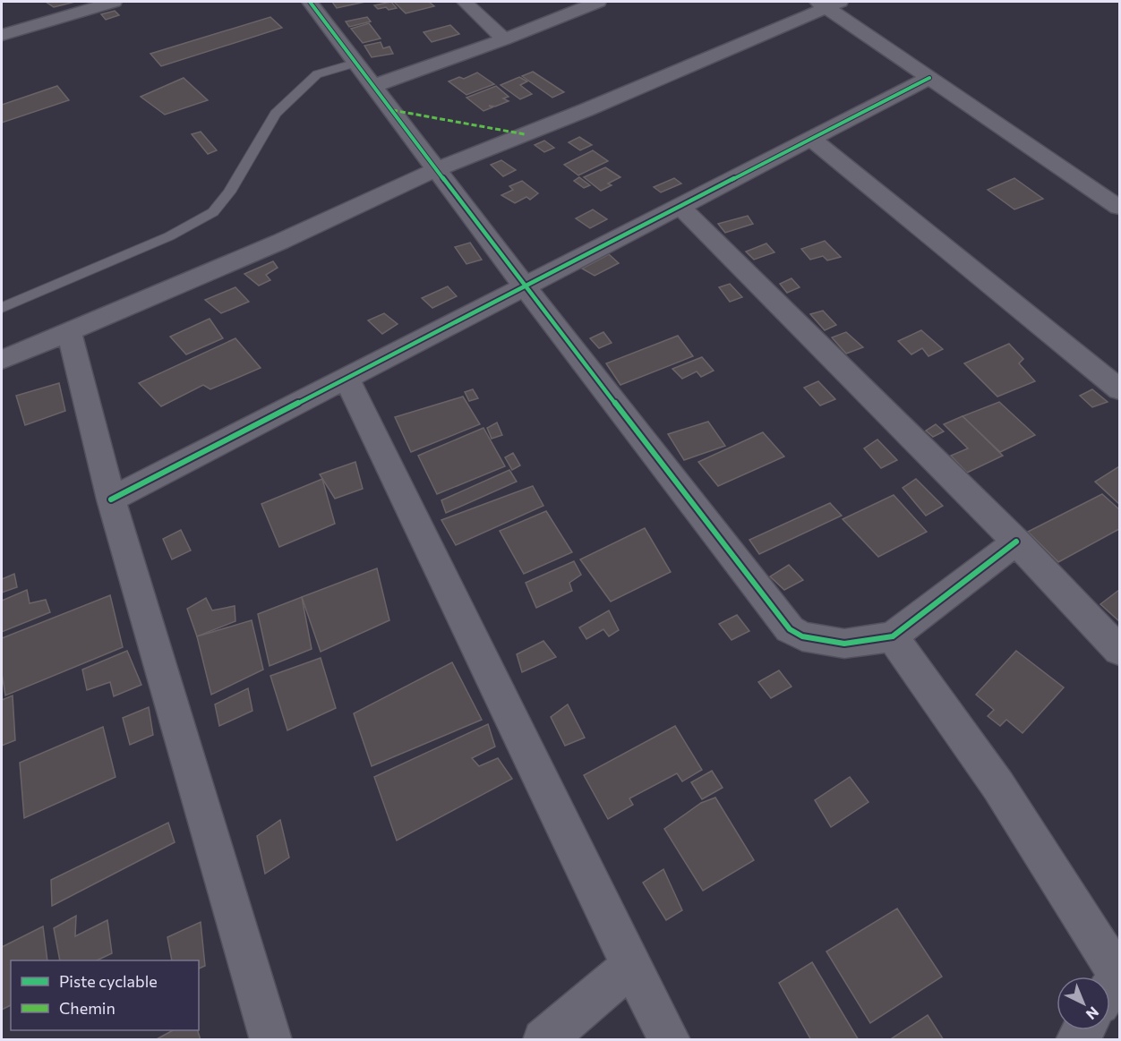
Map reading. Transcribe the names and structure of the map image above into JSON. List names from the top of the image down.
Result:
{
  "legend": ["Piste cyclable", "Chemin"],
  "north": "bottom right"
}
